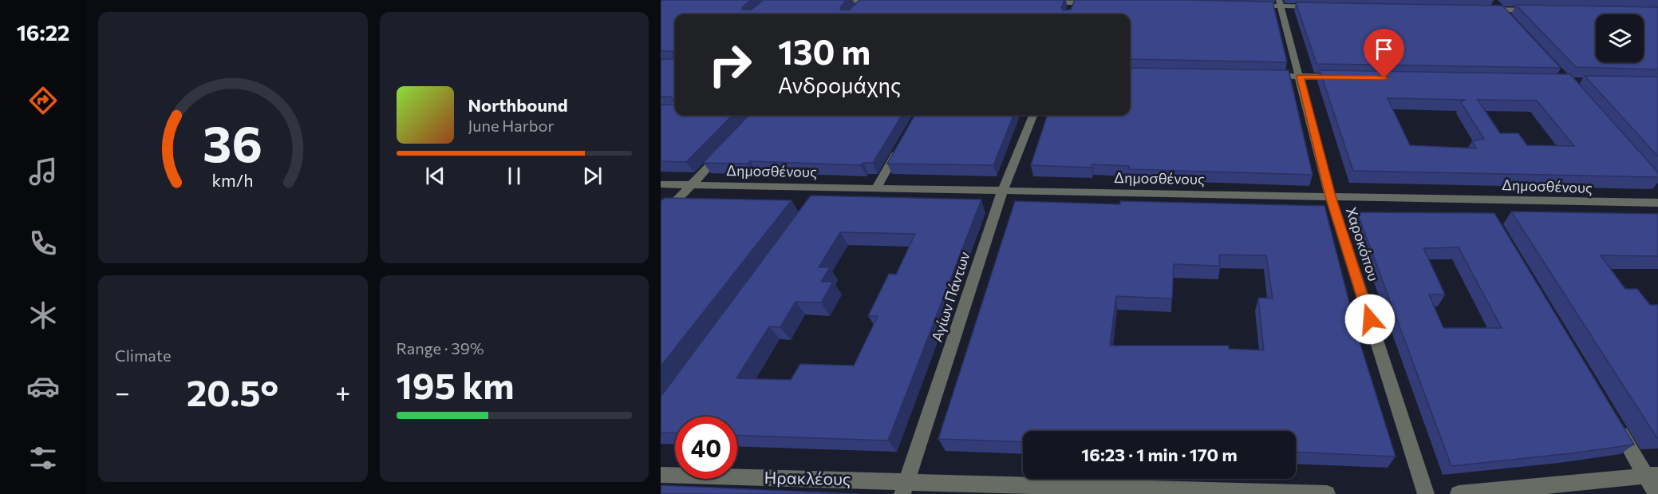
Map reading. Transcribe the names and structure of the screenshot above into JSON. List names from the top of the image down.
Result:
{
  "streets": {
    "street": [
      "Δημοσθένους",
      "Χαροκόπου",
      "Αγίων Πάντων",
      "Ηρακλέους"
    ]
  },
  "crossings": [
    ["Δημοσθένους", "Χαροκόπου"],
    ["Δημοσθένους", "Αγίων Πάντων"],
    ["Αγίων Πάντων", "Ηρακλέους"]
  ],
  "page": {
    "tabs": "16:22",
    "turn": ["130 m", "Ανδρομάχης"],
    "song": ["Northbound", "June Harbor"],
    "tile": [
      "Climate",
      ["Range · 39%", "195 km"]
    ],
    "heat": ["−", "20.5°", "+"],
    "limit": "40",
    "trip": "16:23 · 1 min · 170 m",
    "gauge": ["36", "km/h"]
  }
}
